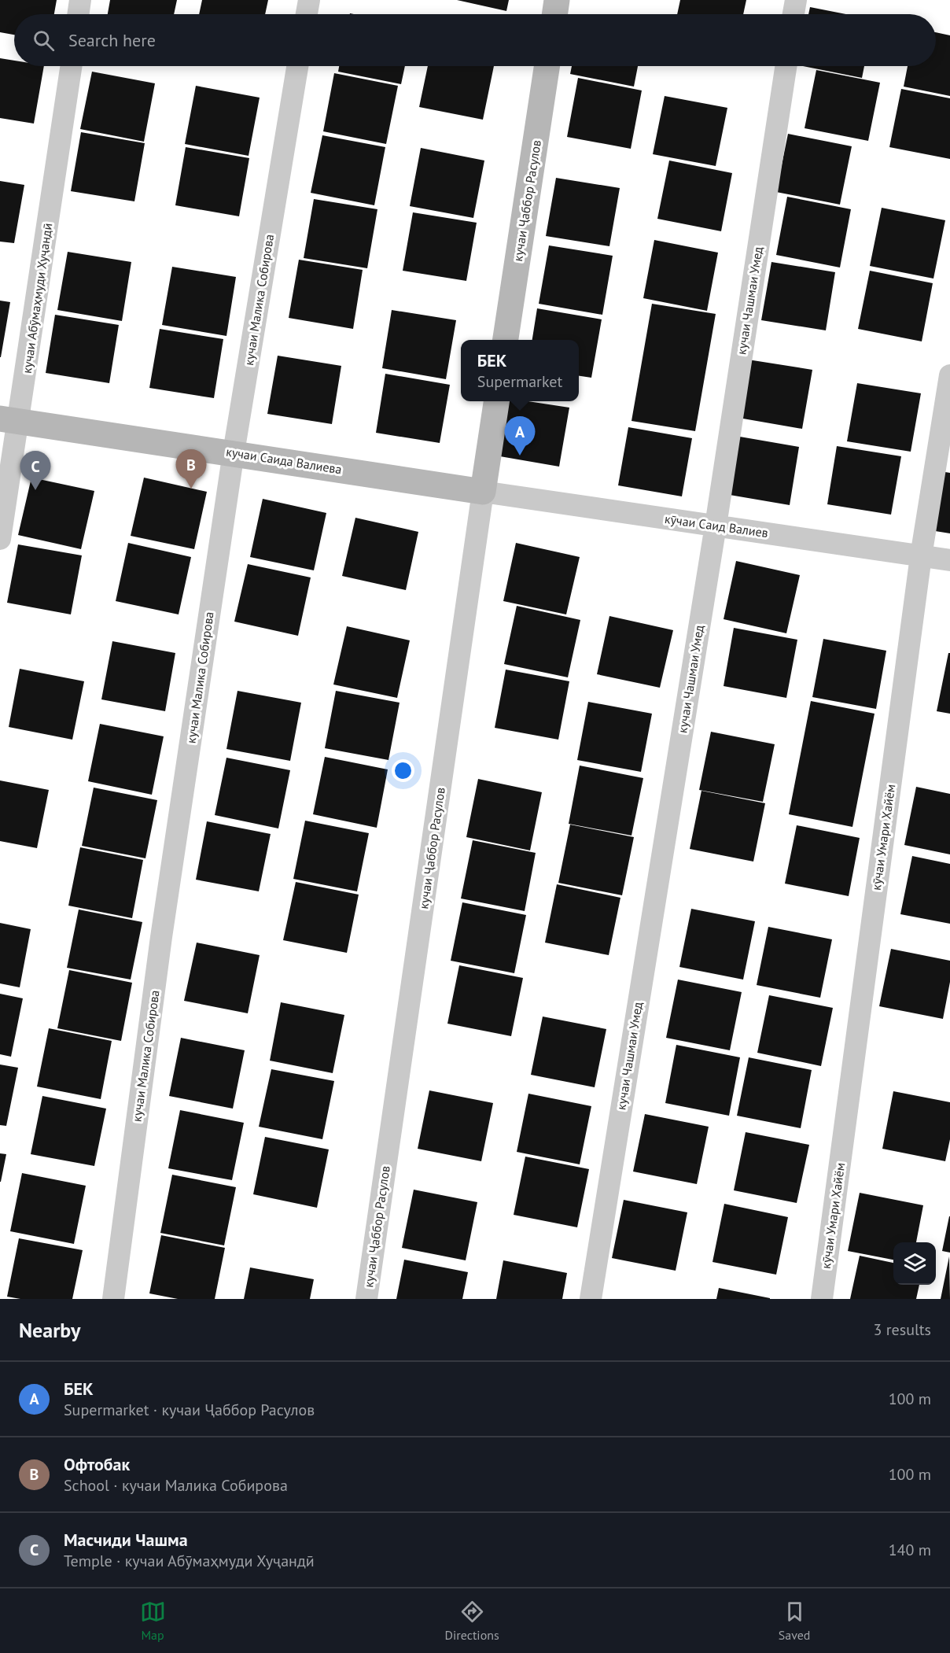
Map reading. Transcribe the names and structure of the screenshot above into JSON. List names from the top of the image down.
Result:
{
  "streets": {
    "street": [
      "кучаи Ҷаббор Расулов",
      "кучаи Абӯмаҳмуди Хуҷандӣ",
      "кучаи Малика Собирова",
      "кучаи Чашмаи Умед",
      "кучаи Саида Валиева",
      "кӯчаи Саид Валиев",
      "кӯчаи Умари Хайём"
    ]
  },
  "crossings": [
    ["кучаи Ҷаббор Расулов", "кучаи Саида Валиева"],
    ["кучаи Ҷаббор Расулов", "кӯчаи Саид Валиев"],
    ["кучаи Абӯмаҳмуди Хуҷандӣ", "кучаи Саида Валиева"],
    ["кучаи Малика Собирова", "кучаи Саида Валиева"],
    ["кучаи Чашмаи Умед", "кӯчаи Саид Валиев"],
    ["кучаи Саида Валиева", "кӯчаи Саид Валиев"],
    ["кӯчаи Саид Валиев", "кӯчаи Умари Хайём"]
  ],
  "page": {
    "search": "Search here",
    "popup": ["БЕК", "Supermarket"],
    "pins": ["A", "B", "C"],
    "heading": ["Nearby", "3 results"],
    "list": [
      {
        "mark": "A",
        "name": "БЕК",
        "note": "Supermarket · кучаи Ҷаббор Расулов",
        "value": "100 m"
      },
      {
        "mark": "B",
        "name": "Офтобак",
        "note": "School · кучаи Малика Собирова",
        "value": "100 m"
      },
      {
        "mark": "C",
        "name": "Масчиди Чашма",
        "note": "Temple · кучаи Абӯмаҳмуди Хуҷандӣ",
        "value": "140 m"
      }
    ],
    "nav": ["Map", "Directions", "Saved"]
  }
}
